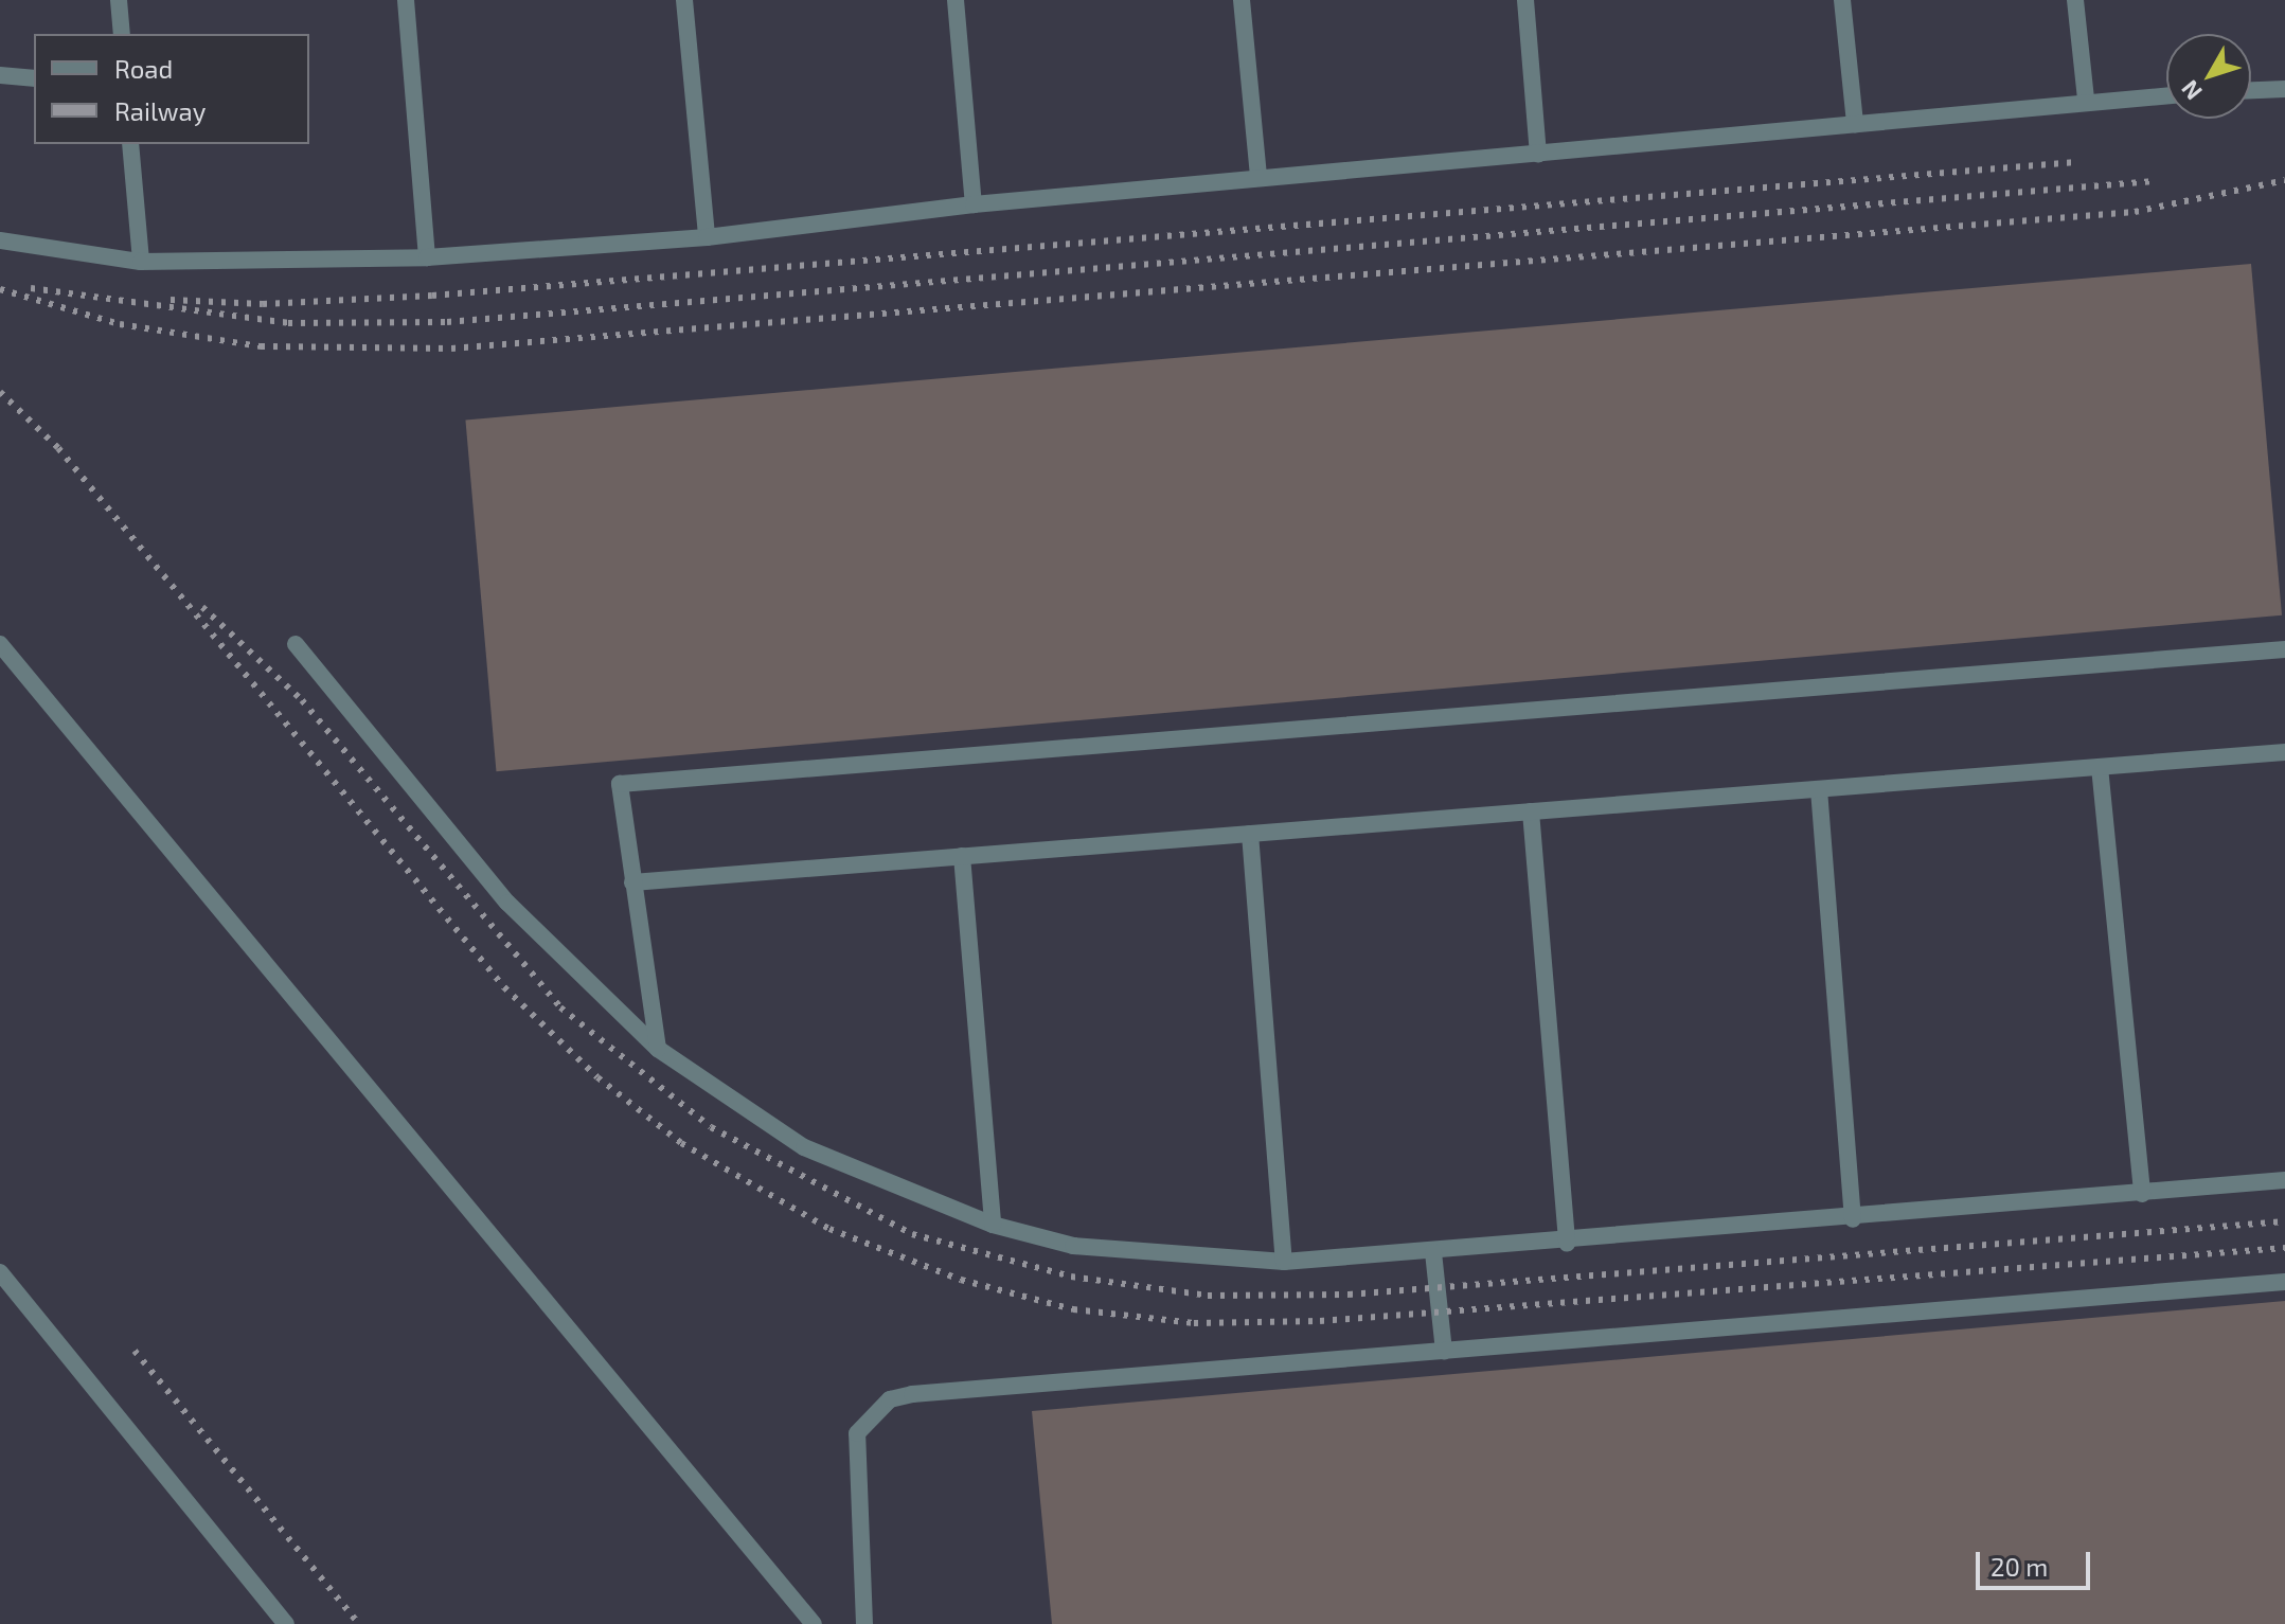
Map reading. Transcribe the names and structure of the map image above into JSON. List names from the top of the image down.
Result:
{
  "legend": ["Road", "Railway"],
  "scale_bar": "20 m",
  "north": "bottom left"
}
